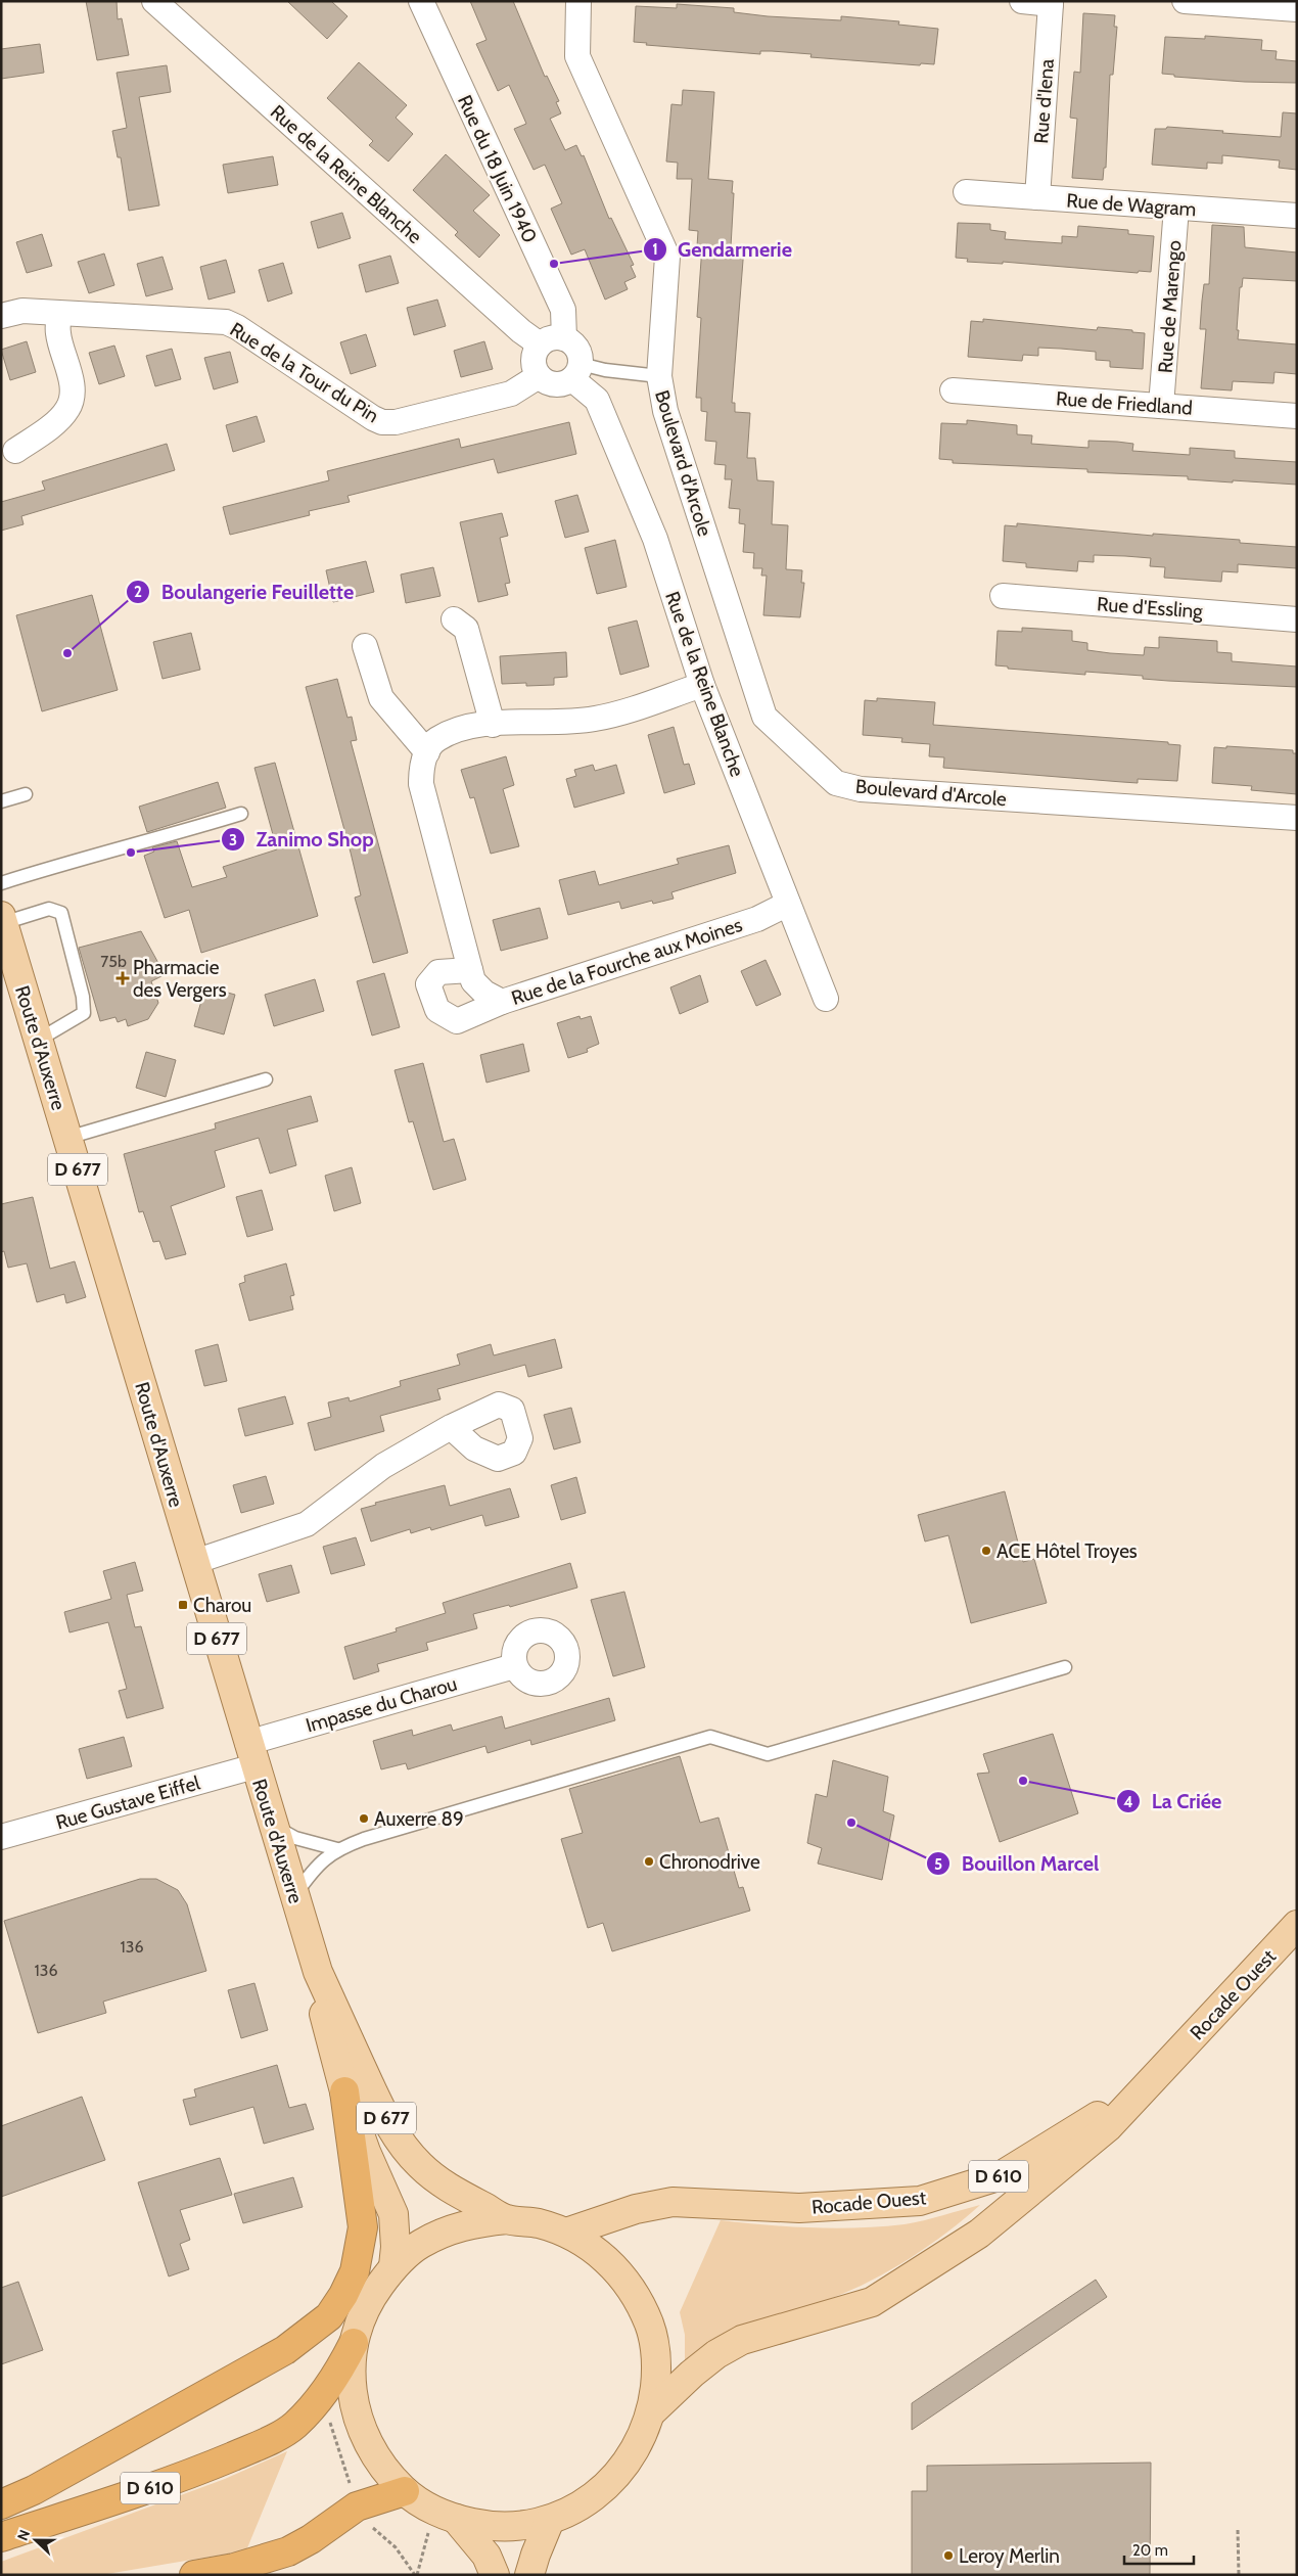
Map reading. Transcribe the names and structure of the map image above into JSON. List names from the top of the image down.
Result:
{
  "streets": {
    "highway": ["D 610"],
    "main road": ["Route d'Auxerre", "D 677", "Rocade Ouest"],
    "street": [
      "Rue d'Iena",
      "Rue du 18 Juin 1940",
      "Rue de la Reine Blanche",
      "Rue de Wagram",
      "Rue de Marengo",
      "Rue de la Tour du Pin",
      "Rue de Friedland",
      "Boulevard d'Arcole",
      "Rue d'Essling",
      "Rue de la Fourche aux Moines",
      "Impasse du Charou",
      "Rue Gustave Eiffel"
    ]
  },
  "crossings": [
    ["Rue d'Iena", "Rue de Wagram"],
    ["Rue du 18 Juin 1940", "Rue de la Reine Blanche"],
    ["Rue du 18 Juin 1940", "Rue de la Tour du Pin"],
    ["Rue de la Reine Blanche", "Rue de la Tour du Pin"],
    ["Rue de la Reine Blanche", "Rue de la Fourche aux Moines"],
    ["Rue de Wagram", "Rue de Marengo"],
    ["Rue de Marengo", "Rue de Friedland"],
    ["Route d'Auxerre", "Impasse du Charou"],
    ["Route d'Auxerre", "Rue Gustave Eiffel"],
    ["Impasse du Charou", "Rue Gustave Eiffel"]
  ],
  "places": {
    "other": [
      "Gendarmerie",
      "Boulangerie Feuillette",
      "Zanimo Shop",
      "ACE Hôtel Troyes",
      "La Criée",
      "Auxerre 89",
      "Bouillon Marcel",
      "Chronodrive",
      "Leroy Merlin"
    ],
    "health": ["Pharmacie des Vergers"],
    "transit": ["Charou"]
  },
  "house_numbers": ["75b", "136", "136"],
  "scale_bar": "20 m",
  "north": "left"
}
